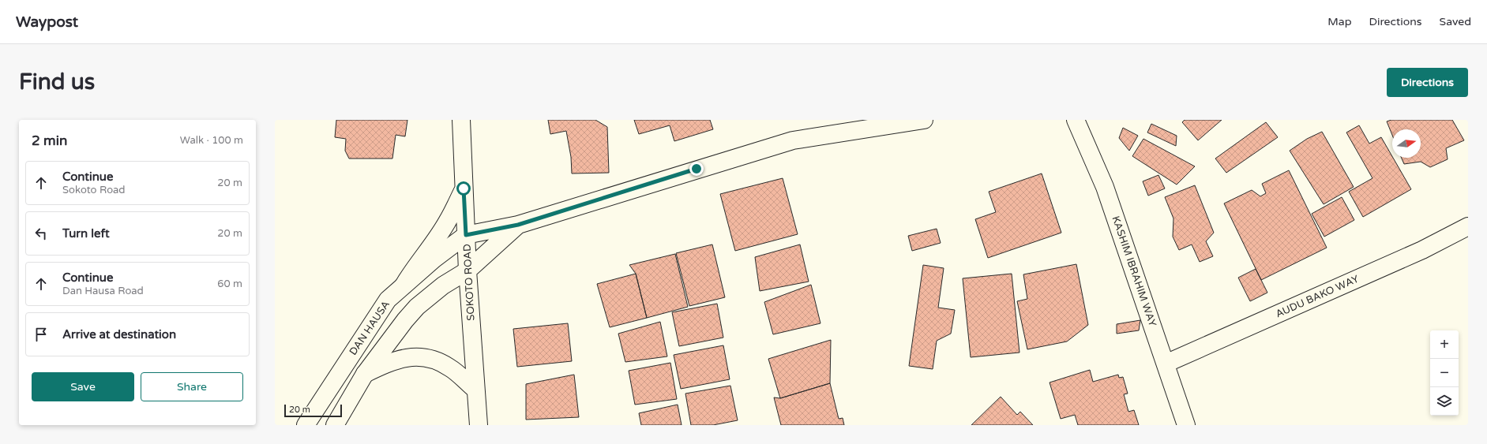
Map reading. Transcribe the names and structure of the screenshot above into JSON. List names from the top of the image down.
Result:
{
  "streets": {
    "street": [
      "KASHIM IBRAHIM WAY",
      "SOKOTO ROAD",
      "AUDU BAKO WAY",
      "DAN HAUSA"
    ]
  },
  "crossings": [
    ["KASHIM IBRAHIM WAY", "AUDU BAKO WAY"],
    ["SOKOTO ROAD", "DAN HAUSA"]
  ],
  "scale_bar": "20 m",
  "north": "right",
  "page": {
    "header": "Waypost",
    "nav": ["Map", "Directions", "Saved"],
    "buttons": [
      "Directions",
      ["Save", "Share"]
    ],
    "title": "Find us",
    "heading": ["2 min", "Walk · 100 m"],
    "list": [
      ["Continue", "Sokoto Road", "20 m"],
      ["Turn left", "20 m"],
      ["Continue", "Dan Hausa Road", "60 m"],
      "Arrive at destination"
    ],
    "map_buttons": ["+", "−"],
    "scale": "20 m"
  }
}
